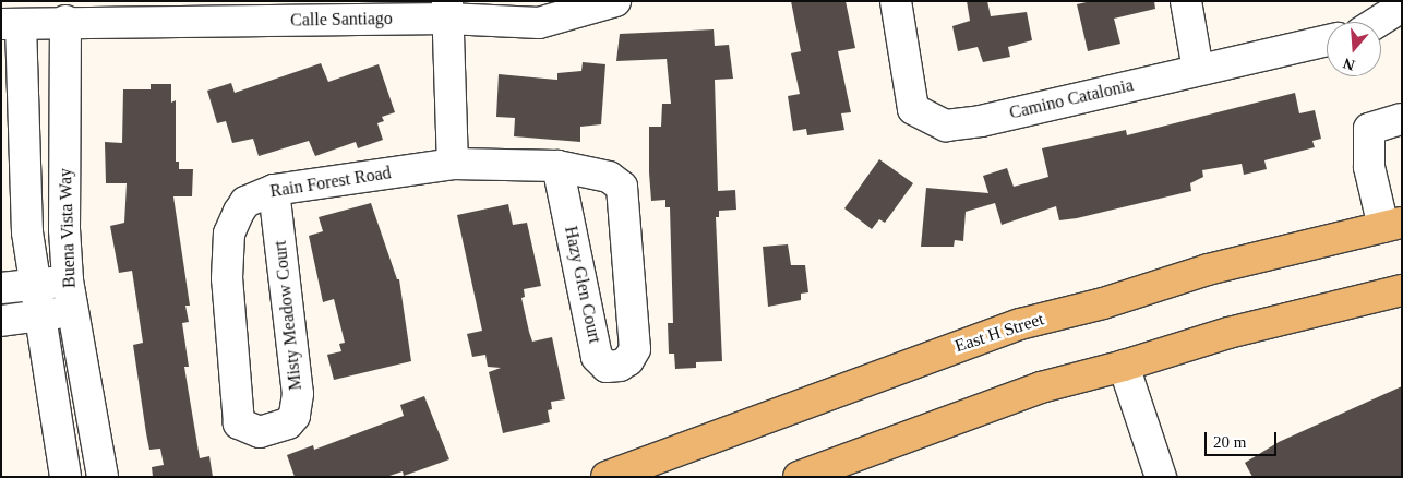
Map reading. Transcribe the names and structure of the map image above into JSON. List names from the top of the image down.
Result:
{
  "streets": {
    "main road": ["East H Street"],
    "street": [
      "Calle Santiago",
      "Camino Catalonia",
      "Rain Forest Road",
      "Buena Vista Way",
      "Hazy Glen Court",
      "Misty Meadow Court"
    ]
  },
  "crossings": [
    ["Calle Santiago", "Buena Vista Way"],
    ["Rain Forest Road", "Hazy Glen Court"],
    ["Rain Forest Road", "Misty Meadow Court"]
  ],
  "scale_bar": "20 m",
  "north": "bottom"
}
